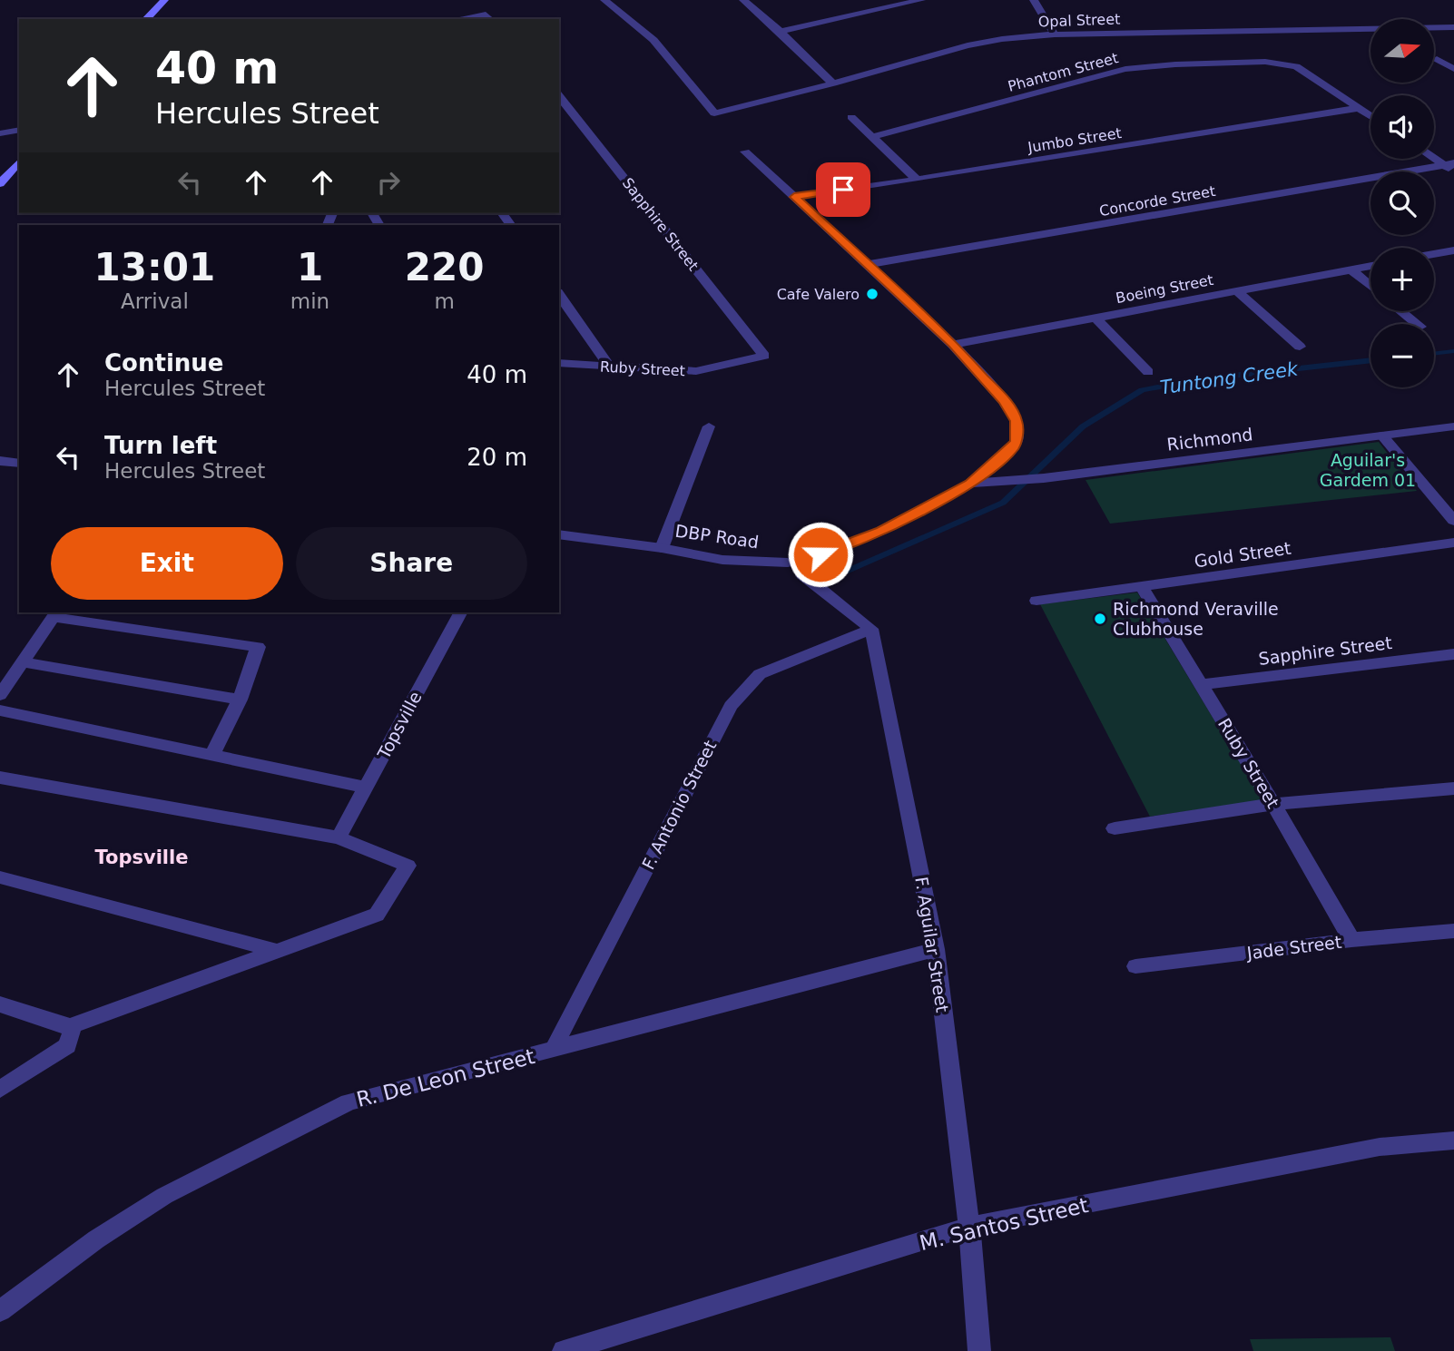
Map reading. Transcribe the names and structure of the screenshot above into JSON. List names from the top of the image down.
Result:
{
  "streets": {
    "street": [
      "Opal Street",
      "Phantom Street",
      "Jumbo Street",
      "Concorde Street",
      "Sapphire Street",
      "Boeing Street",
      "Ruby Street",
      "Richmond",
      "DBP Road",
      "Gold Street",
      "Topsville",
      "F. Antonio Street",
      "F. Aguilar Street",
      "Jade Street",
      "R. De Leon Street",
      "M. Santos Street"
    ]
  },
  "crossings": [
    ["Phantom Street", "Jumbo Street"],
    ["Sapphire Street", "Ruby Street"],
    ["Ruby Street", "Gold Street"],
    ["Ruby Street", "Jade Street"],
    ["Richmond", "DBP Road"],
    ["F. Antonio Street", "F. Aguilar Street"],
    ["F. Antonio Street", "R. De Leon Street"],
    ["F. Aguilar Street", "R. De Leon Street"],
    ["F. Aguilar Street", "M. Santos Street"]
  ],
  "districts": ["Topsville"],
  "water": ["Tuntong Creek"],
  "parks": ["Aguilar's Gardem 01"],
  "places": ["Cafe Valero", "Richmond Veraville Clubhouse"],
  "north": "right",
  "page": {
    "map_buttons": ["+", "−"],
    "turn": ["40 m", "Hercules Street"],
    "eta": [
      "13:01",
      "Arrival",
      "1",
      "min",
      "220",
      "m"
    ],
    "list": [
      {
        "name": "Continue",
        "note": "Hercules Street",
        "value": "40 m"
      },
      {
        "name": "Turn left",
        "note": "Hercules Street",
        "value": "20 m"
      }
    ],
    "buttons": ["Exit", "Share"]
  }
}
